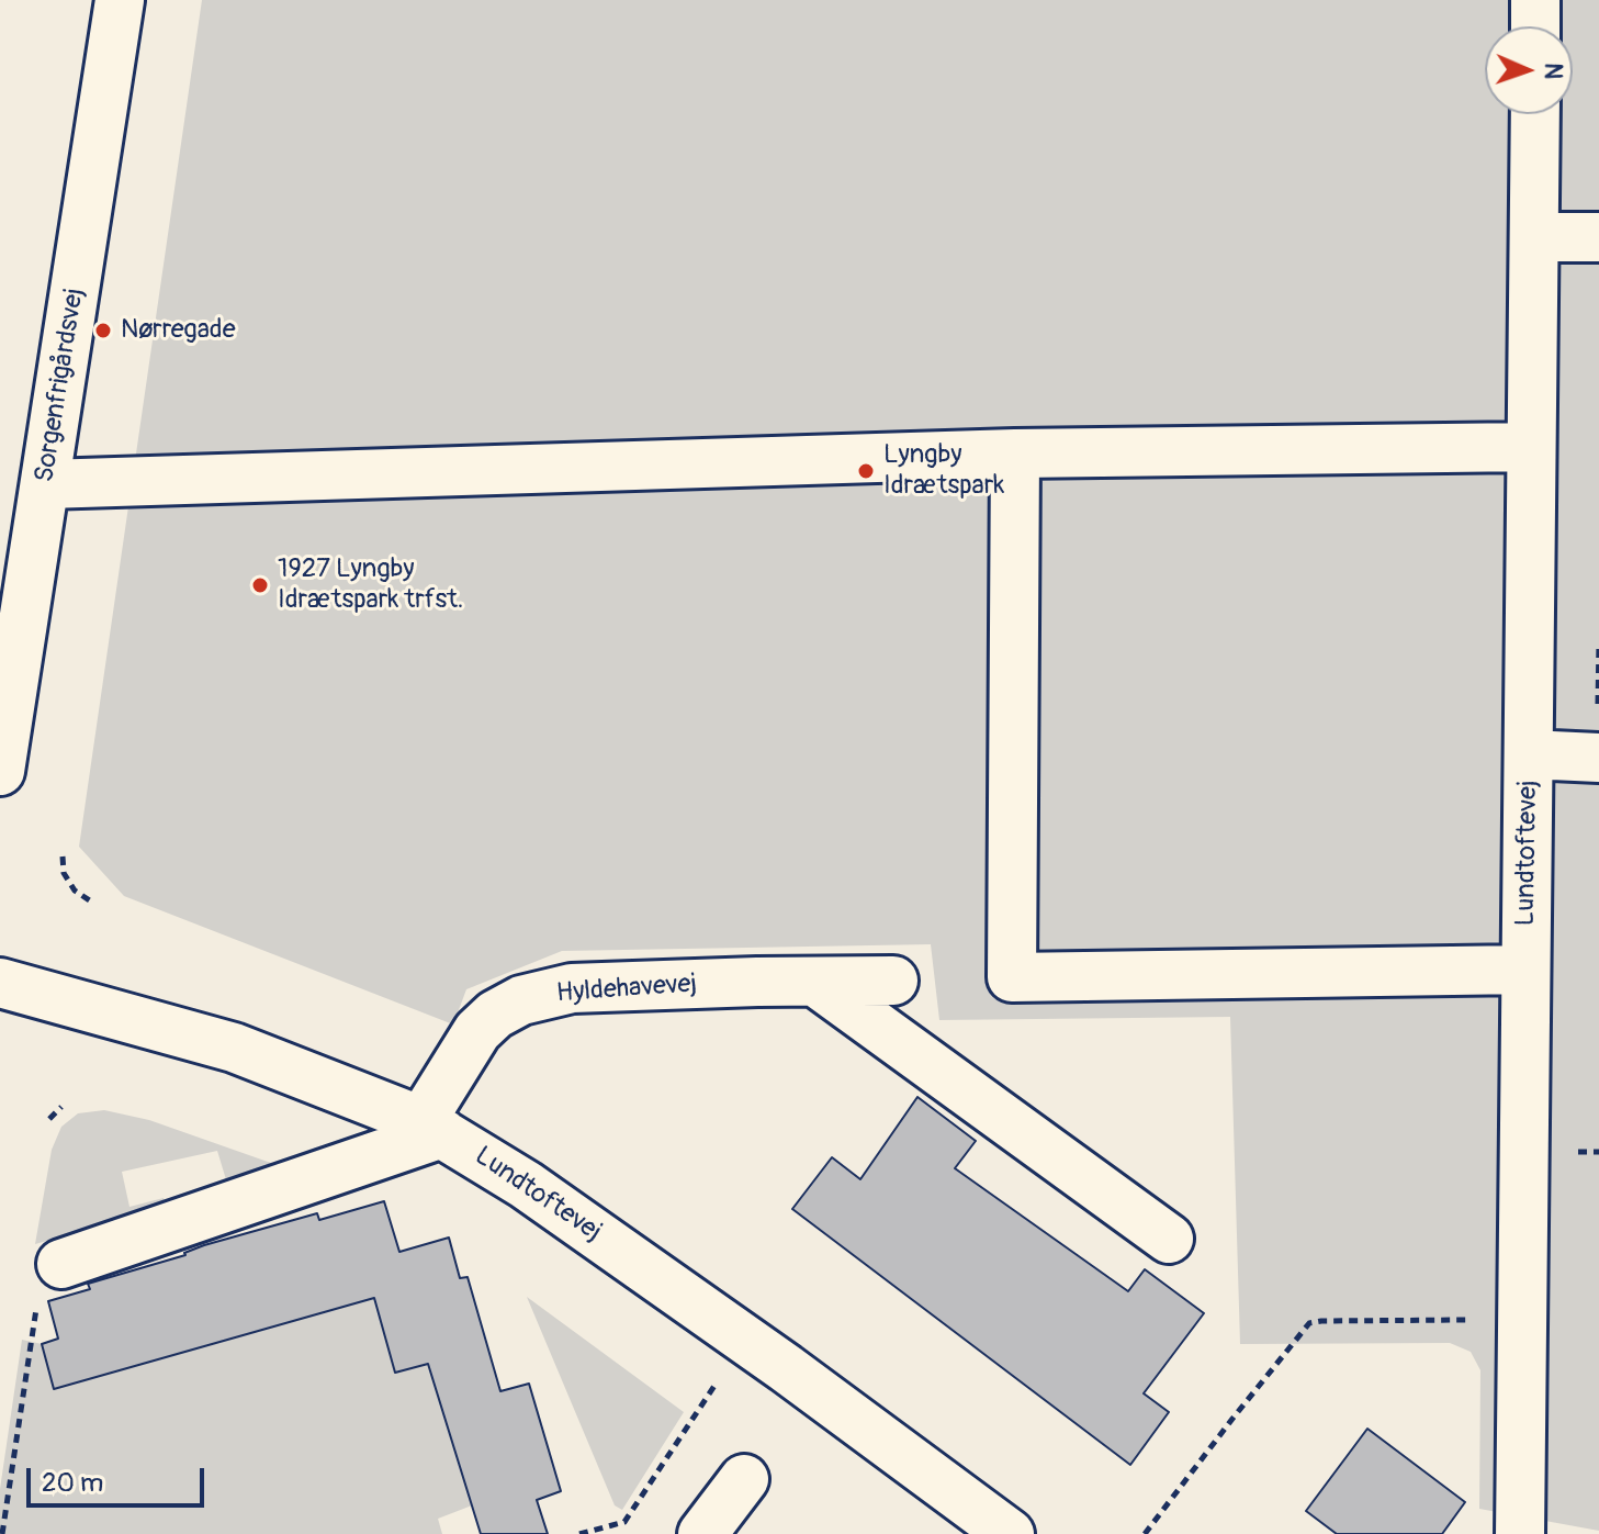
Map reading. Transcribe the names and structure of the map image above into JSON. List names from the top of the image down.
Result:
{
  "streets": {
    "street": ["Sorgenfrigårdsvej", "Lundtoftevej", "Hyldehavevej"]
  },
  "crossings": [
    ["Lundtoftevej", "Hyldehavevej"]
  ],
  "places": ["Nørregade", "Lyngby Idrætspark", "1927 Lyngby Idrætspark trfst."],
  "scale_bar": "20 m",
  "north": "right"
}
